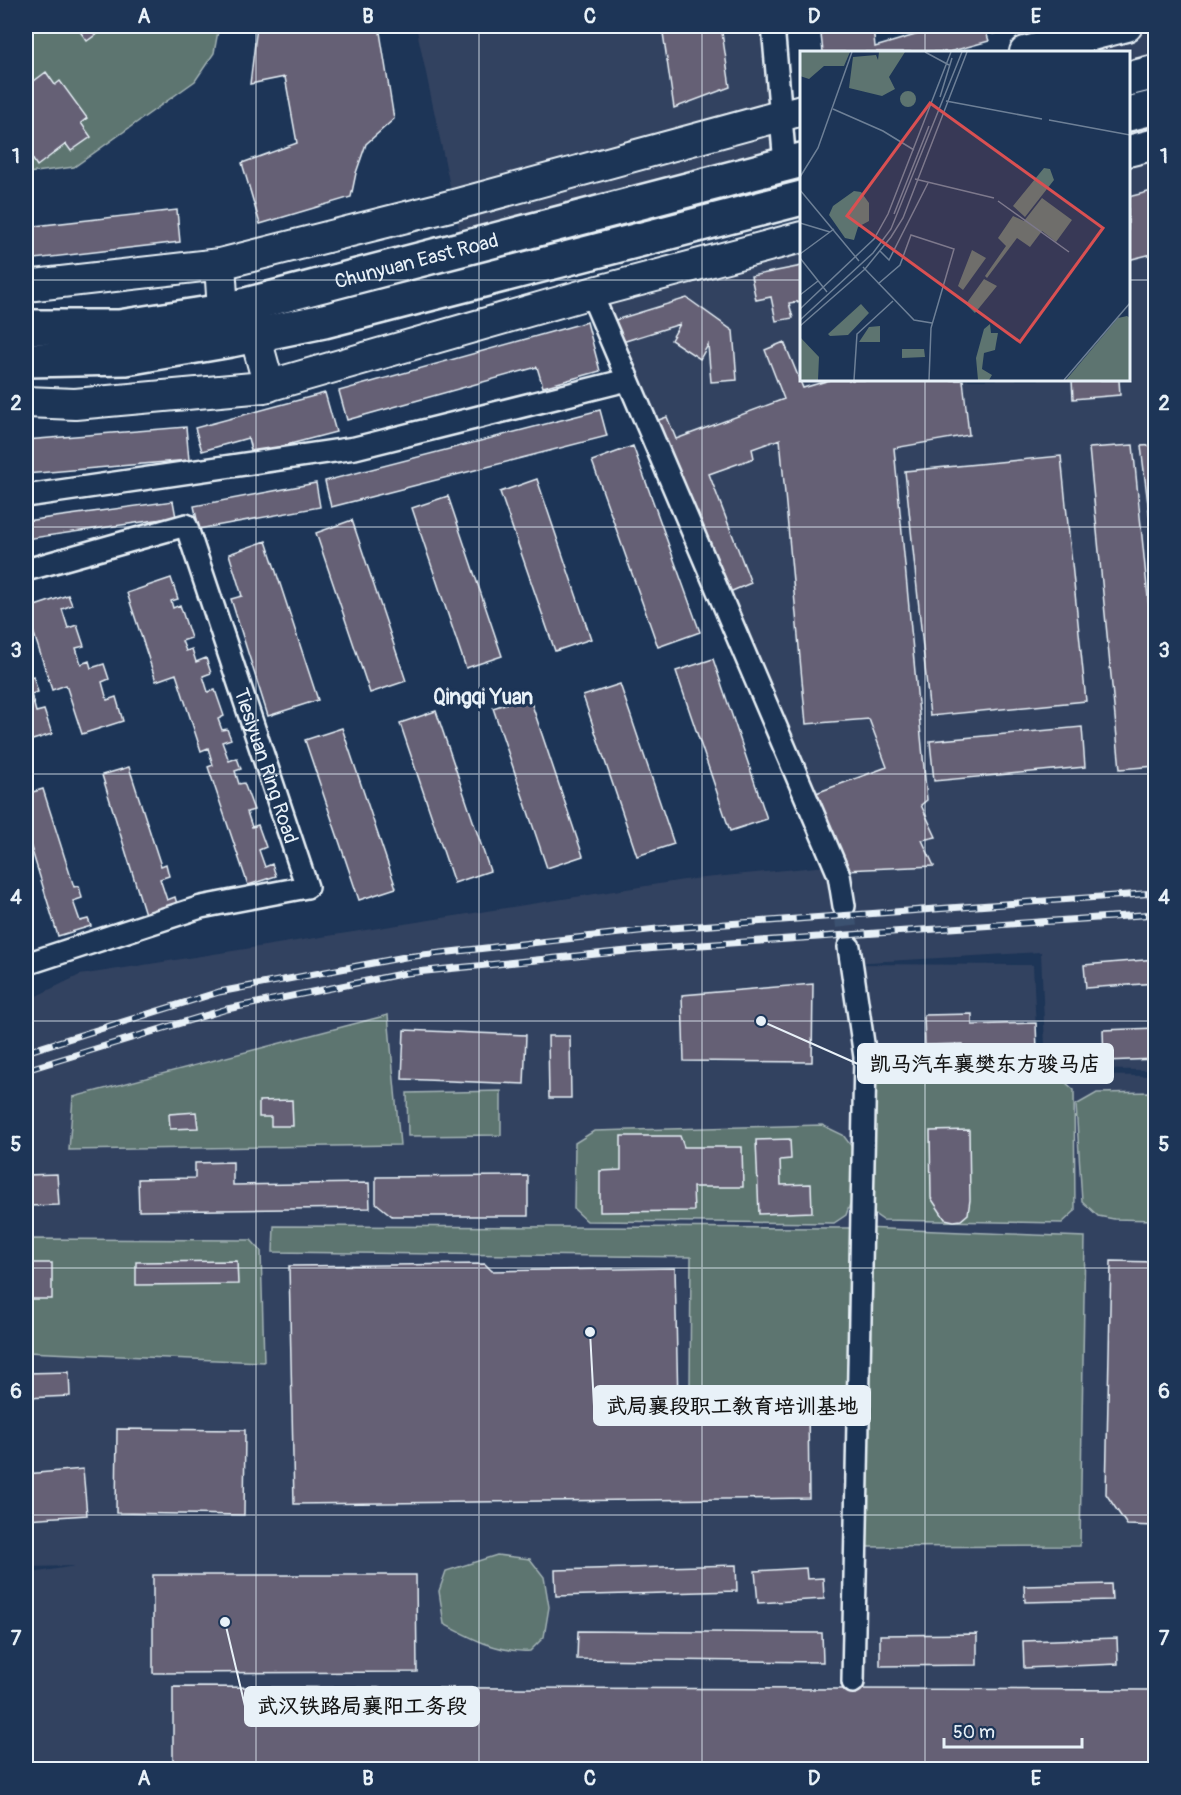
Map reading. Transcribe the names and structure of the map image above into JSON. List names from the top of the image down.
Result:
{
  "streets": {
    "main road": ["Chunyuan East Road"],
    "street": ["Tiesiyuan Ring Road"]
  },
  "districts": ["Qingqi Yuan"],
  "places": ["凯马汽车襄樊东方骏马店", "武局襄段职工教育培训基地", "武汉铁路局襄阳工务段"],
  "scale_bar": "50 m",
  "grid": {
    "columns": [
      "A",
      "B",
      "C",
      "D",
      "E"
    ],
    "rows": [
      "1",
      "2",
      "3",
      "4",
      "5",
      "6",
      "7"
    ]
  }
}
